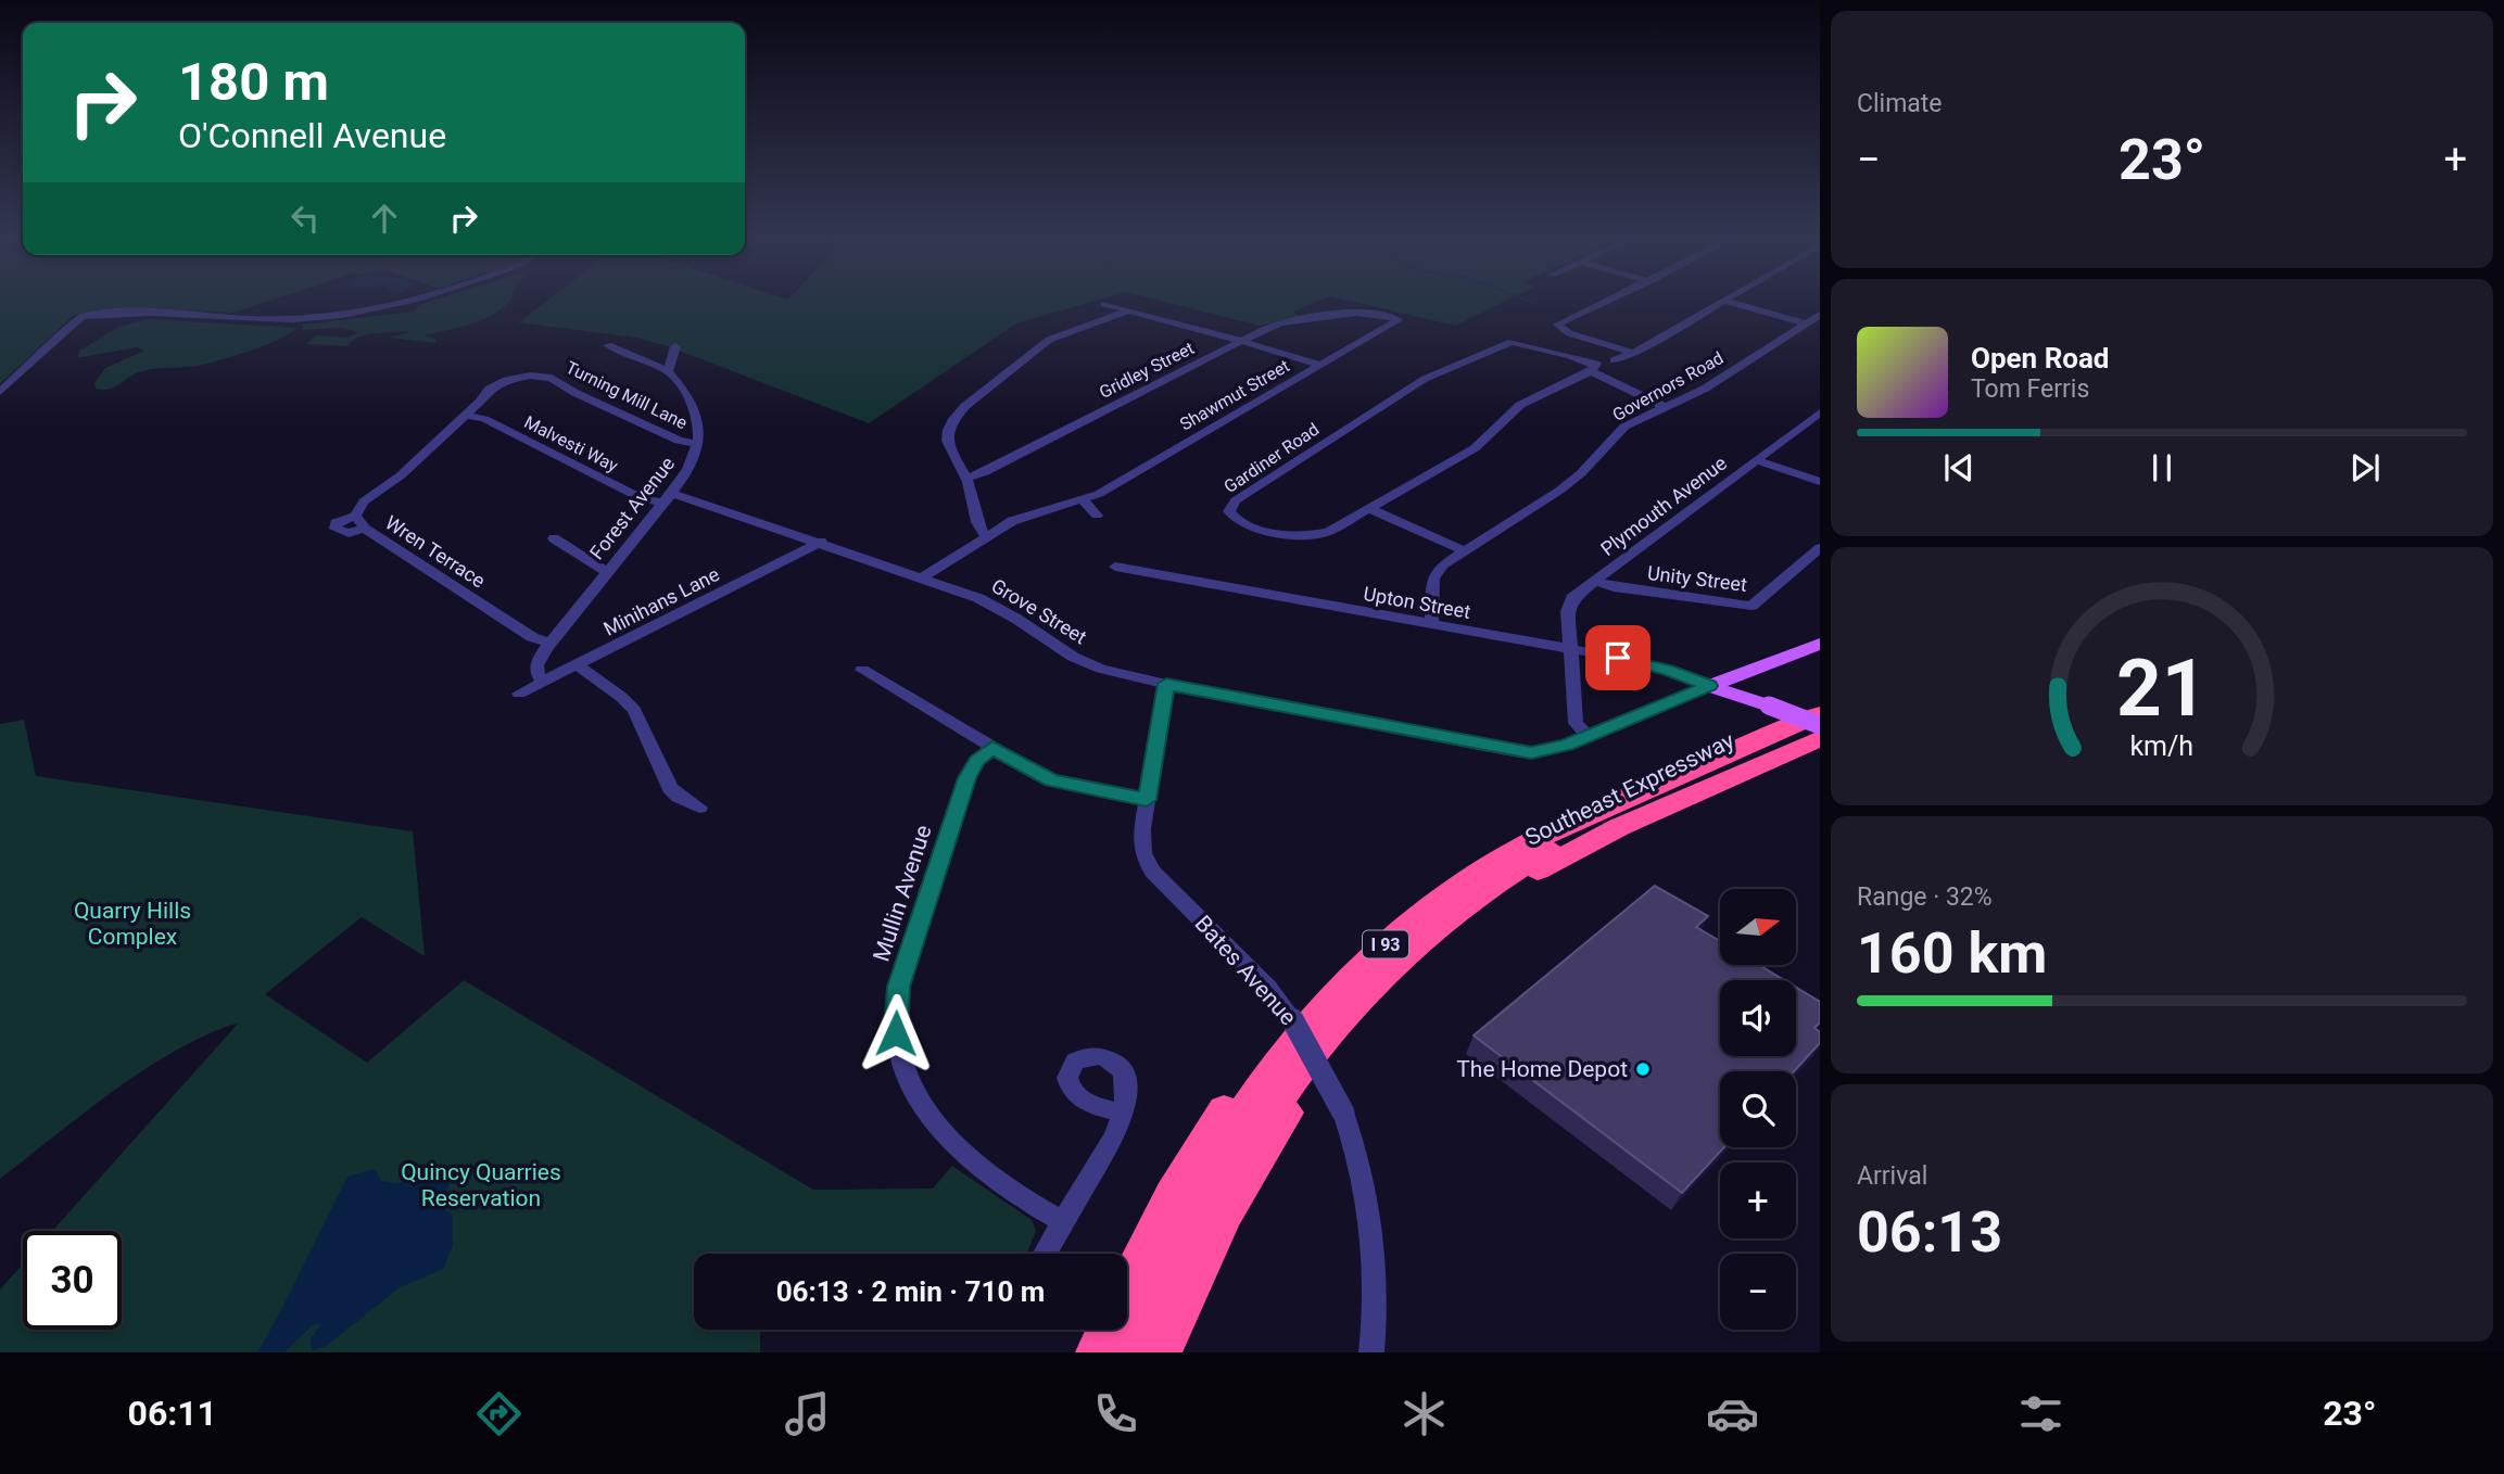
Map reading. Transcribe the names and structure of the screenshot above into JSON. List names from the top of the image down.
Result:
{
  "streets": {
    "highway": ["Southeast Expressway", "I 93"],
    "street": [
      "Gridley Street",
      "Governors Road",
      "Turning Mill Lane",
      "Shawmut Street",
      "Malvesti Way",
      "Gardiner Road",
      "Plymouth Avenue",
      "Forest Avenue",
      "Wren Terrace",
      "Unity Street",
      "Minihans Lane",
      "Upton Street",
      "Grove Street",
      "Mullin Avenue",
      "Bates Avenue"
    ]
  },
  "crossings": [
    ["Gridley Street", "Shawmut Street"],
    ["Governors Road", "Upton Street"],
    ["Turning Mill Lane", "Malvesti Way"],
    ["Turning Mill Lane", "Forest Avenue"],
    ["Turning Mill Lane", "Wren Terrace"],
    ["Shawmut Street", "Grove Street"],
    ["Malvesti Way", "Forest Avenue"],
    ["Malvesti Way", "Wren Terrace"],
    ["Malvesti Way", "Grove Street"],
    ["Plymouth Avenue", "Unity Street"],
    ["Plymouth Avenue", "Upton Street"],
    ["Forest Avenue", "Wren Terrace"],
    ["Forest Avenue", "Minihans Lane"],
    ["Forest Avenue", "Grove Street"],
    ["Minihans Lane", "Grove Street"],
    ["Grove Street", "Bates Avenue"]
  ],
  "parks": ["Quarry Hills Complex", "Quincy Quarries Reservation"],
  "places": ["The Home Depot"],
  "north": "right",
  "page": {
    "tile": [
      "Climate",
      ["Range · 32%", "160 km"],
      ["Arrival", "06:13"]
    ],
    "turn": ["180 m", "O'Connell Avenue"],
    "heat": ["−", "23°", "+"],
    "song": ["Open Road", "Tom Ferris"],
    "map_buttons": ["+", "−"],
    "limit": "30",
    "trip": "06:13 · 2 min · 710 m",
    "tabs": ["06:11", "23°"],
    "gauge": ["21", "km/h"]
  }
}
